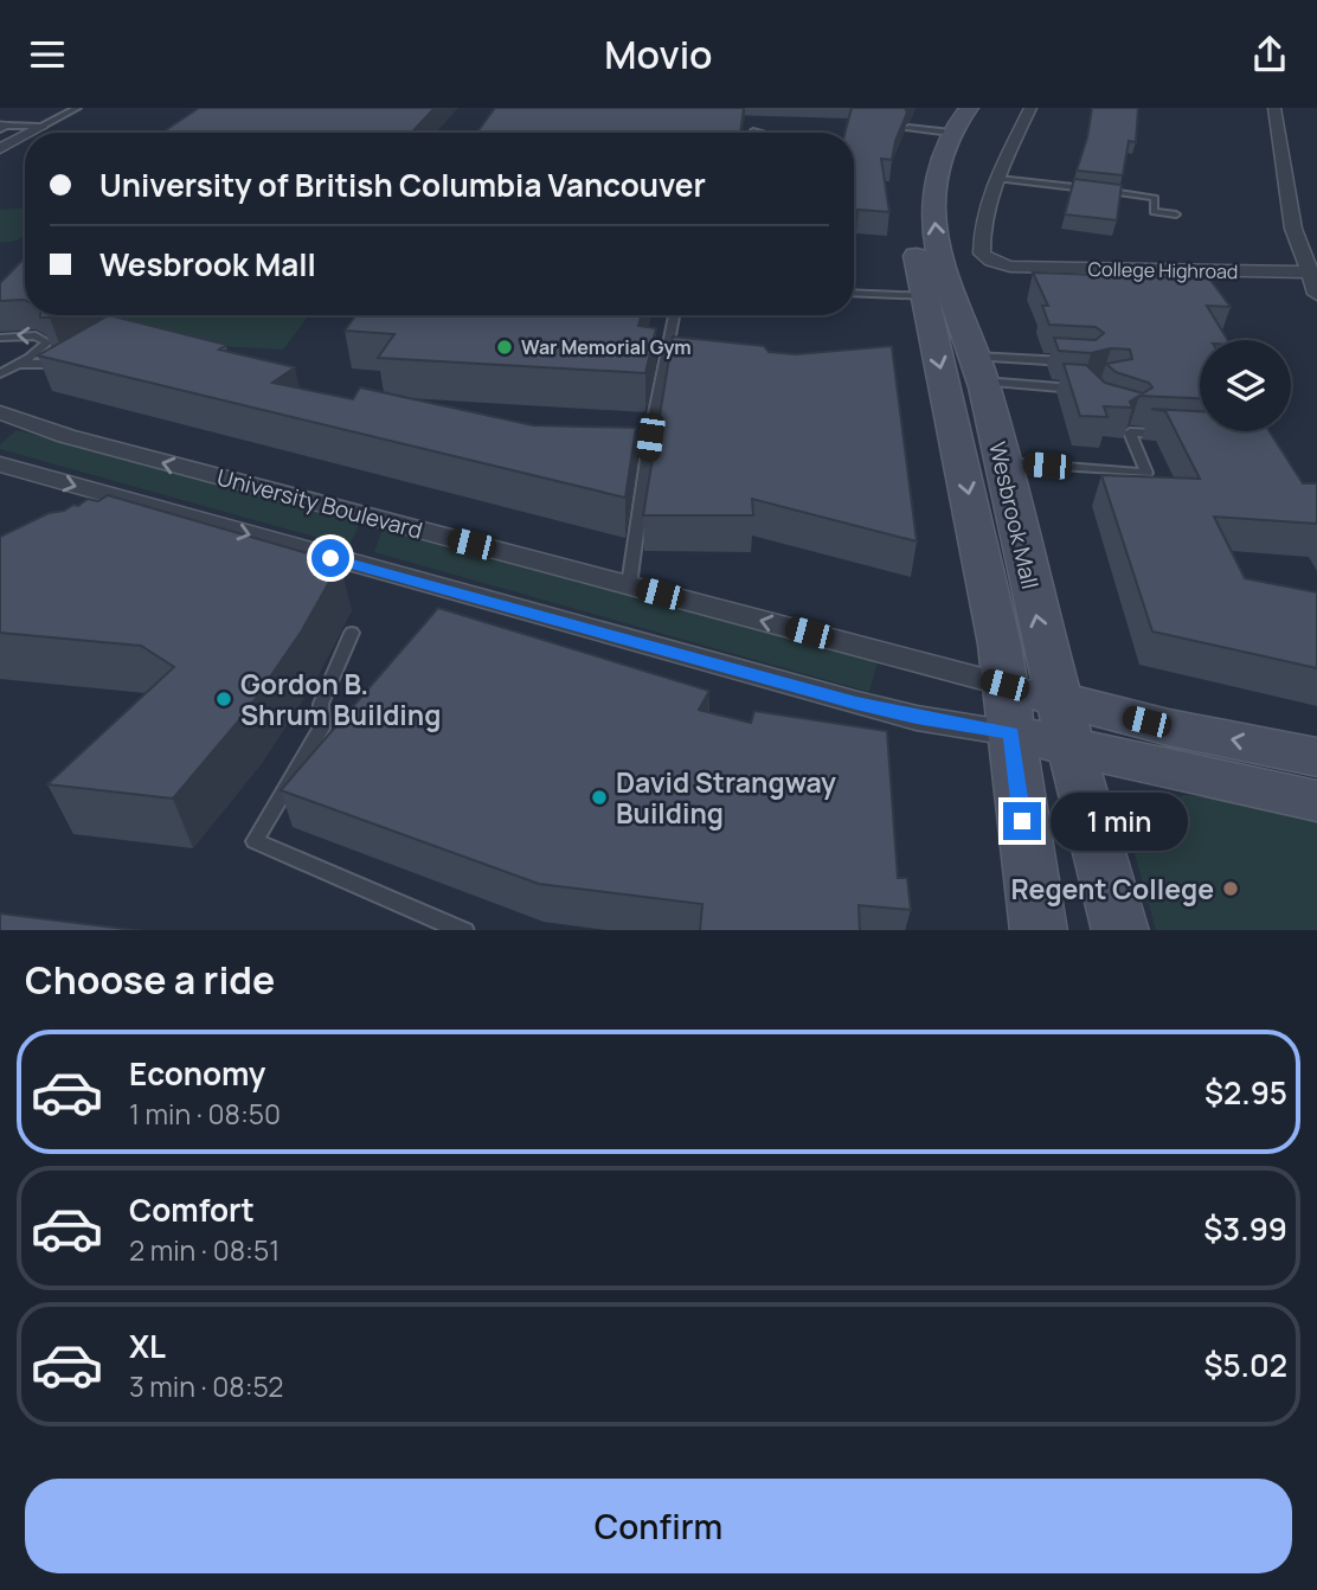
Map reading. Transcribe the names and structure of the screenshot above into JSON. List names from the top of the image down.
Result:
{
  "streets": {
    "main road": ["University Boulevard", "Wesbrook Mall"],
    "street": ["College Highroad"]
  },
  "crossings": [
    ["University Boulevard", "Wesbrook Mall"]
  ],
  "places": [
    "War Memorial Gym",
    "Gordon B. Shrum Building",
    "David Strangway Building",
    "Regent College"
  ],
  "page": {
    "header": "Movio",
    "banner": ["University of British Columbia Vancouver", "Wesbrook Mall"],
    "bubble": "1 min",
    "heading": "Choose a ride",
    "list": [
      {
        "name": "Economy",
        "note": "1 min · 08:50",
        "value": "$2.95"
      },
      {
        "name": "Comfort",
        "note": "2 min · 08:51",
        "value": "$3.99"
      },
      {
        "name": "XL",
        "note": "3 min · 08:52",
        "value": "$5.02"
      }
    ],
    "buttons": "Confirm"
  }
}
